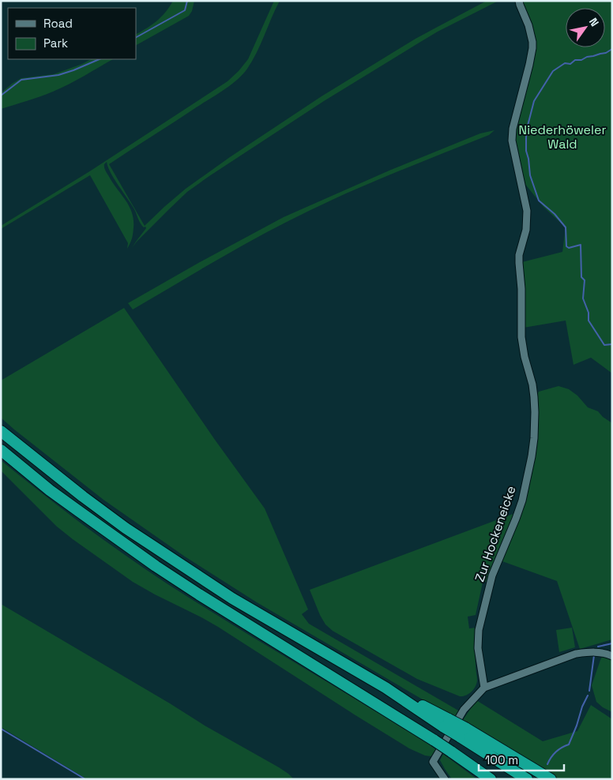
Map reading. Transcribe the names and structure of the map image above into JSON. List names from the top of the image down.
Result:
{
  "streets": {
    "street": ["Zur Hockeneicke"]
  },
  "parks": ["Niederhöweler Wald"],
  "legend": ["Road", "Park"],
  "scale_bar": "100 m",
  "north": "top right"
}
